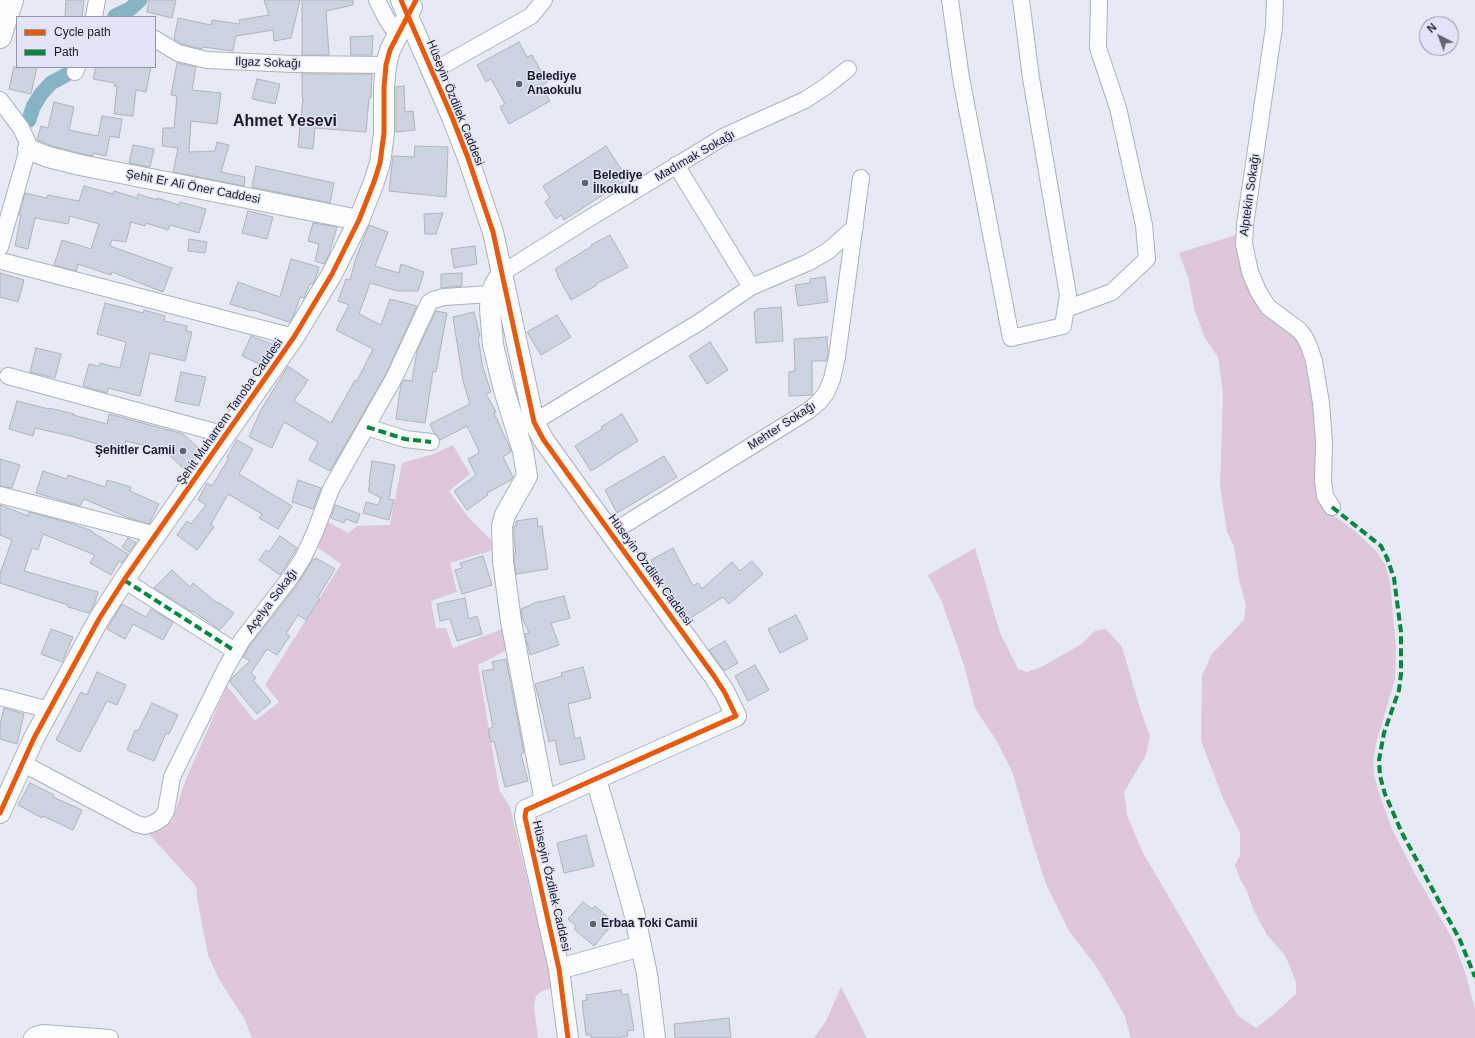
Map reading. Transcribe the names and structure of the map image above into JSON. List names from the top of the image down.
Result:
{
  "streets": {
    "street": [
      "Ilgaz Sokağı",
      "Hüseyin Özdilek Caddesi",
      "Madımak Sokağı",
      "Şehit Er Ali Öner Caddesi",
      "Alptekin Sokağı",
      "Şehit Muharrem Tanoba Caddesi",
      "Mehter Sokağı",
      "Açelya Sokağı"
    ]
  },
  "crossings": [
    ["Ilgaz Sokağı", "Şehit Muharrem Tanoba Caddesi"],
    ["Hüseyin Özdilek Caddesi", "Madımak Sokağı"],
    ["Hüseyin Özdilek Caddesi", "Şehit Muharrem Tanoba Caddesi"],
    ["Hüseyin Özdilek Caddesi", "Mehter Sokağı"],
    ["Hüseyin Özdilek Caddesi", "Açelya Sokağı"],
    ["Şehit Er Ali Öner Caddesi", "Şehit Muharrem Tanoba Caddesi"],
    ["Şehit Muharrem Tanoba Caddesi", "Açelya Sokağı"]
  ],
  "districts": ["Ahmet Yesevi"],
  "places": [
    "Belediye Anaokulu",
    "Belediye İlkokulu",
    "Şehitler Camii",
    "Erbaa Toki Camii"
  ],
  "legend": ["Cycle path", "Path"],
  "north": "top left"
}
